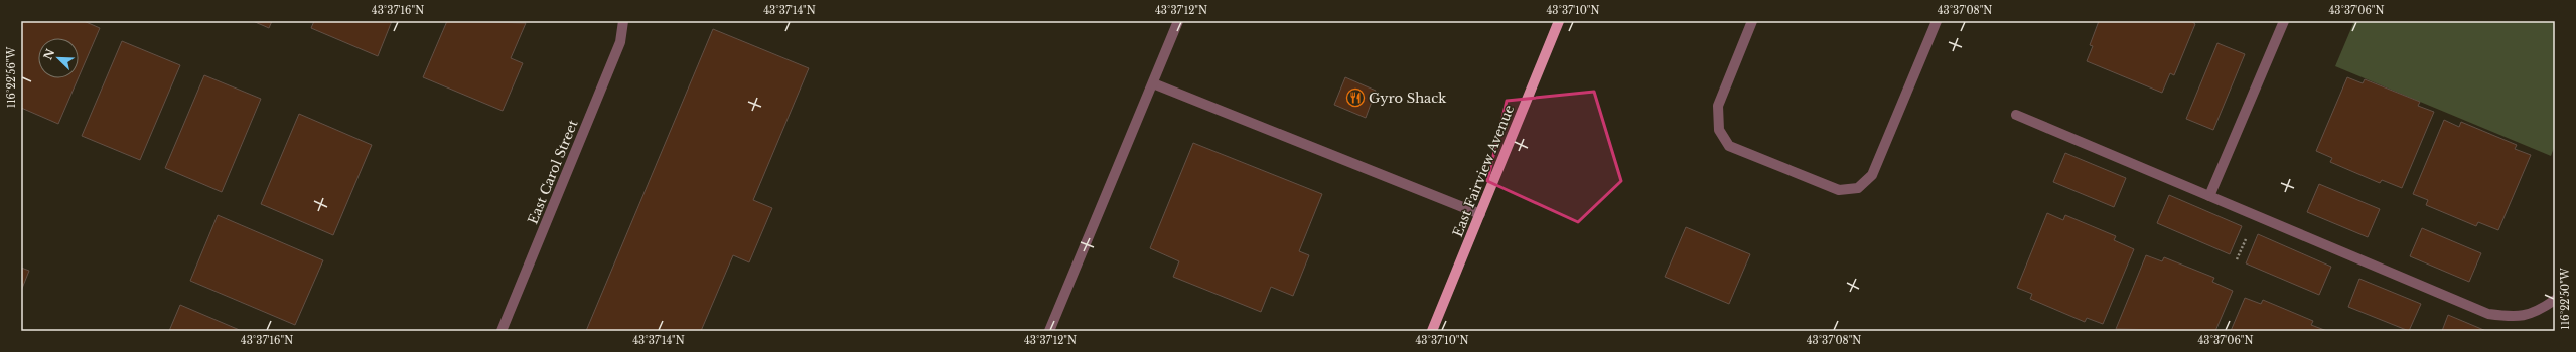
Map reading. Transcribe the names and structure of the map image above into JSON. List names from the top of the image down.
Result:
{
  "streets": {
    "main road": ["East Fairview Avenue"],
    "street": ["East Carol Street"]
  },
  "places": {
    "restaurant": ["Gyro Shack"]
  },
  "north": "top left",
  "coordinates": [
    "43°37'16\"N",
    "43°37'14\"N",
    "43°37'12\"N",
    "43°37'10\"N",
    "43°37'08\"N",
    "43°37'06\"N",
    "116°22'56\"W",
    "116°22'50\"W"
  ]
}
